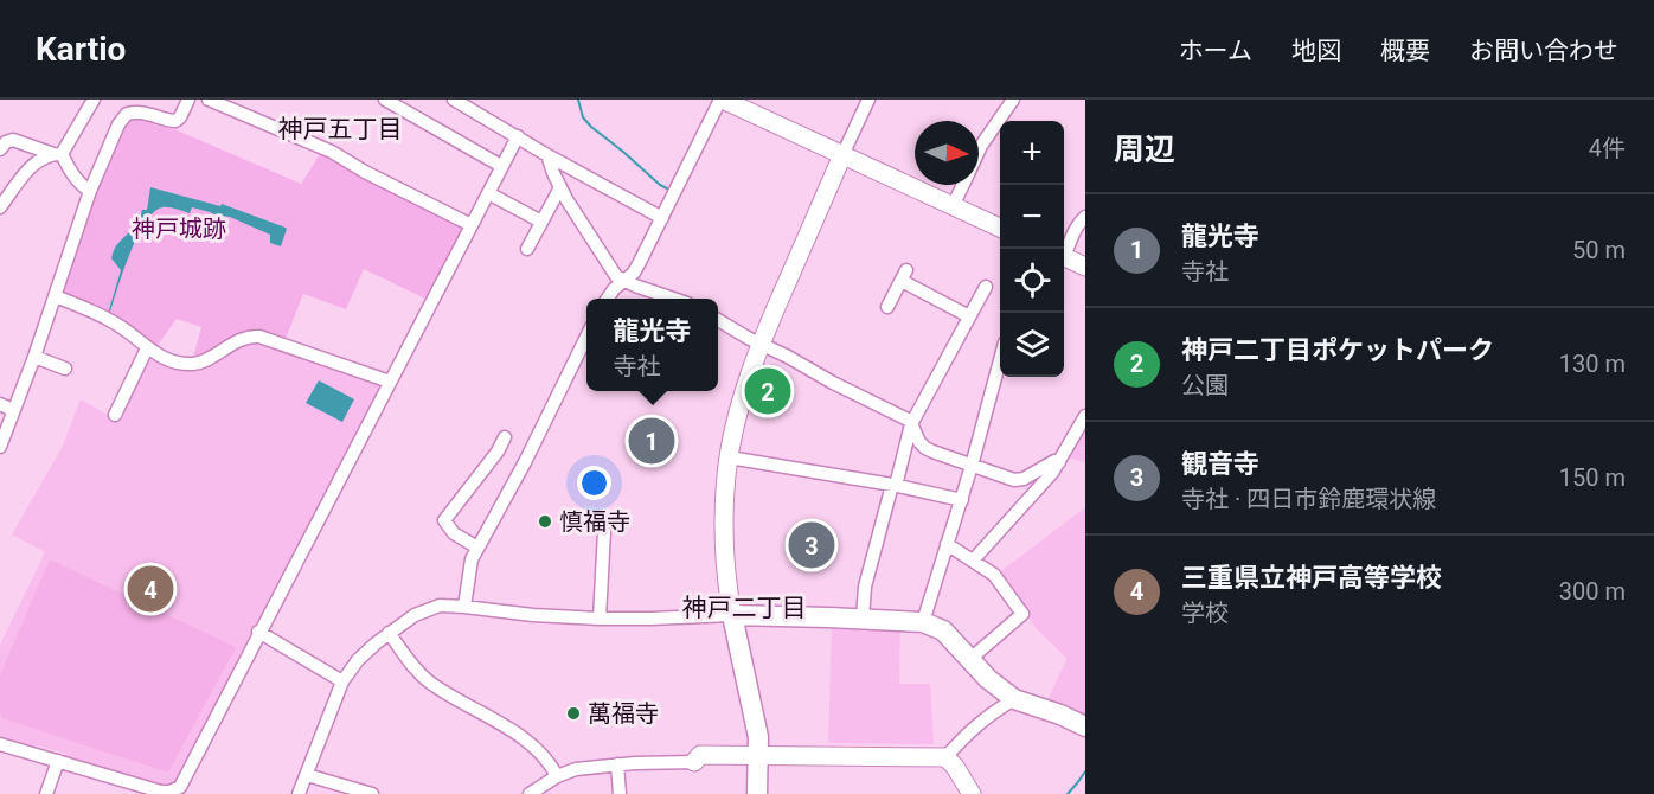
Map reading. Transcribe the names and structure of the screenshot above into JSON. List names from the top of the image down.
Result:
{
  "districts": ["神戸五丁目", "神戸二丁目"],
  "parks": ["神戸城跡"],
  "places": ["慎福寺", "萬福寺"],
  "north": "right",
  "page": {
    "header": "Kartio",
    "nav": [
      "ホーム",
      "地図",
      "概要",
      "お問い合わせ"
    ],
    "heading": ["周辺", "4件"],
    "map_buttons": ["+", "−"],
    "list": [
      {
        "mark": "1",
        "name": "龍光寺",
        "note": "寺社",
        "value": "50 m"
      },
      {
        "mark": "2",
        "name": "神戸二丁目ポケットパーク",
        "note": "公園",
        "value": "130 m"
      },
      {
        "mark": "3",
        "name": "観音寺",
        "note": "寺社 · 四日市鈴鹿環状線",
        "value": "150 m"
      },
      {
        "mark": "4",
        "name": "三重県立神戸高等学校",
        "note": "学校",
        "value": "300 m"
      }
    ],
    "popup": ["龍光寺", "寺社"],
    "pins": [
      "2",
      "1",
      "3",
      "4"
    ]
  }
}
